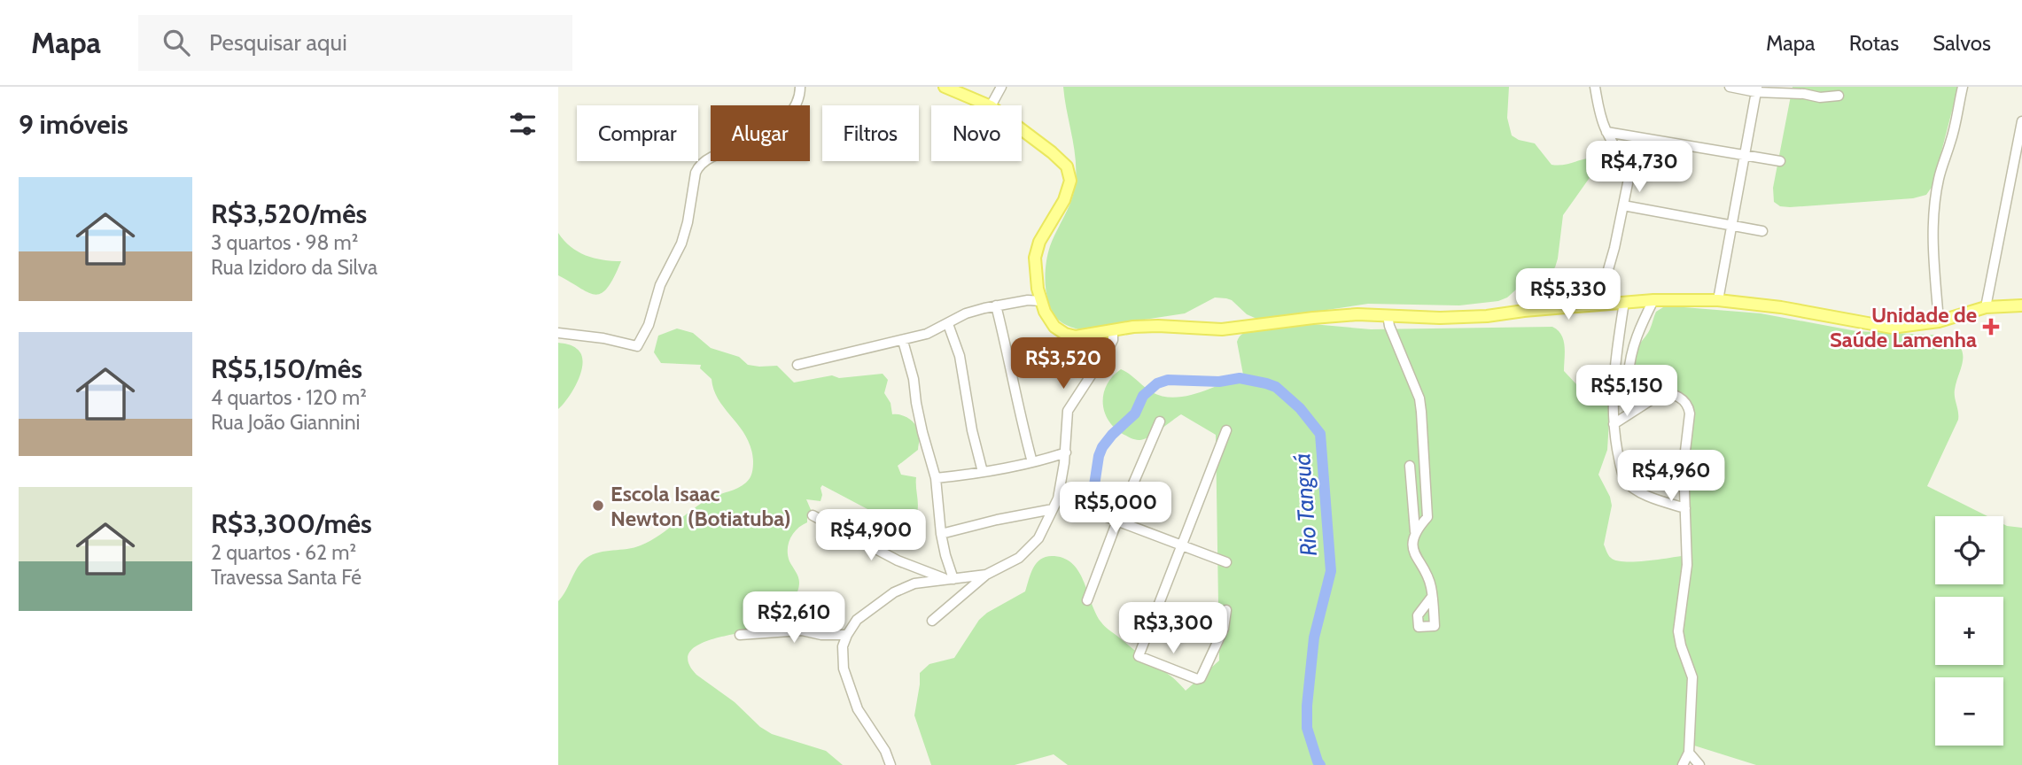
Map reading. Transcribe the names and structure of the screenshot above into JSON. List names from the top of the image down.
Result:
{
  "water": ["Rio Tanguá"],
  "places": {
    "health": ["Unidade de Saúde Lamenha"],
    "other": ["Escola Isaac Newton (Botiatuba)"]
  },
  "page": {
    "header": "Mapa",
    "search": "Pesquisar aqui",
    "nav": ["Mapa", "Rotas", "Salvos"],
    "heading": "9 imóveis",
    "chip": [
      "Comprar",
      "Alugar",
      "Filtros",
      "Novo"
    ],
    "price": [
      "R$4,730",
      "R$5,330",
      "R$3,520",
      "R$5,150",
      "R$4,960",
      "R$5,000",
      "R$4,900",
      "R$2,610",
      "R$3,300"
    ],
    "list": [
      {
        "name": "R$3,520/mês",
        "note": "3 quartos · 98 m² · Rua Izidoro da Silva"
      },
      {
        "name": "R$5,150/mês",
        "note": "4 quartos · 120 m² · Rua João Giannini"
      },
      {
        "name": "R$3,300/mês",
        "note": "2 quartos · 62 m² · Travessa Santa Fé"
      }
    ],
    "map_buttons": ["+", "−"]
  }
}
